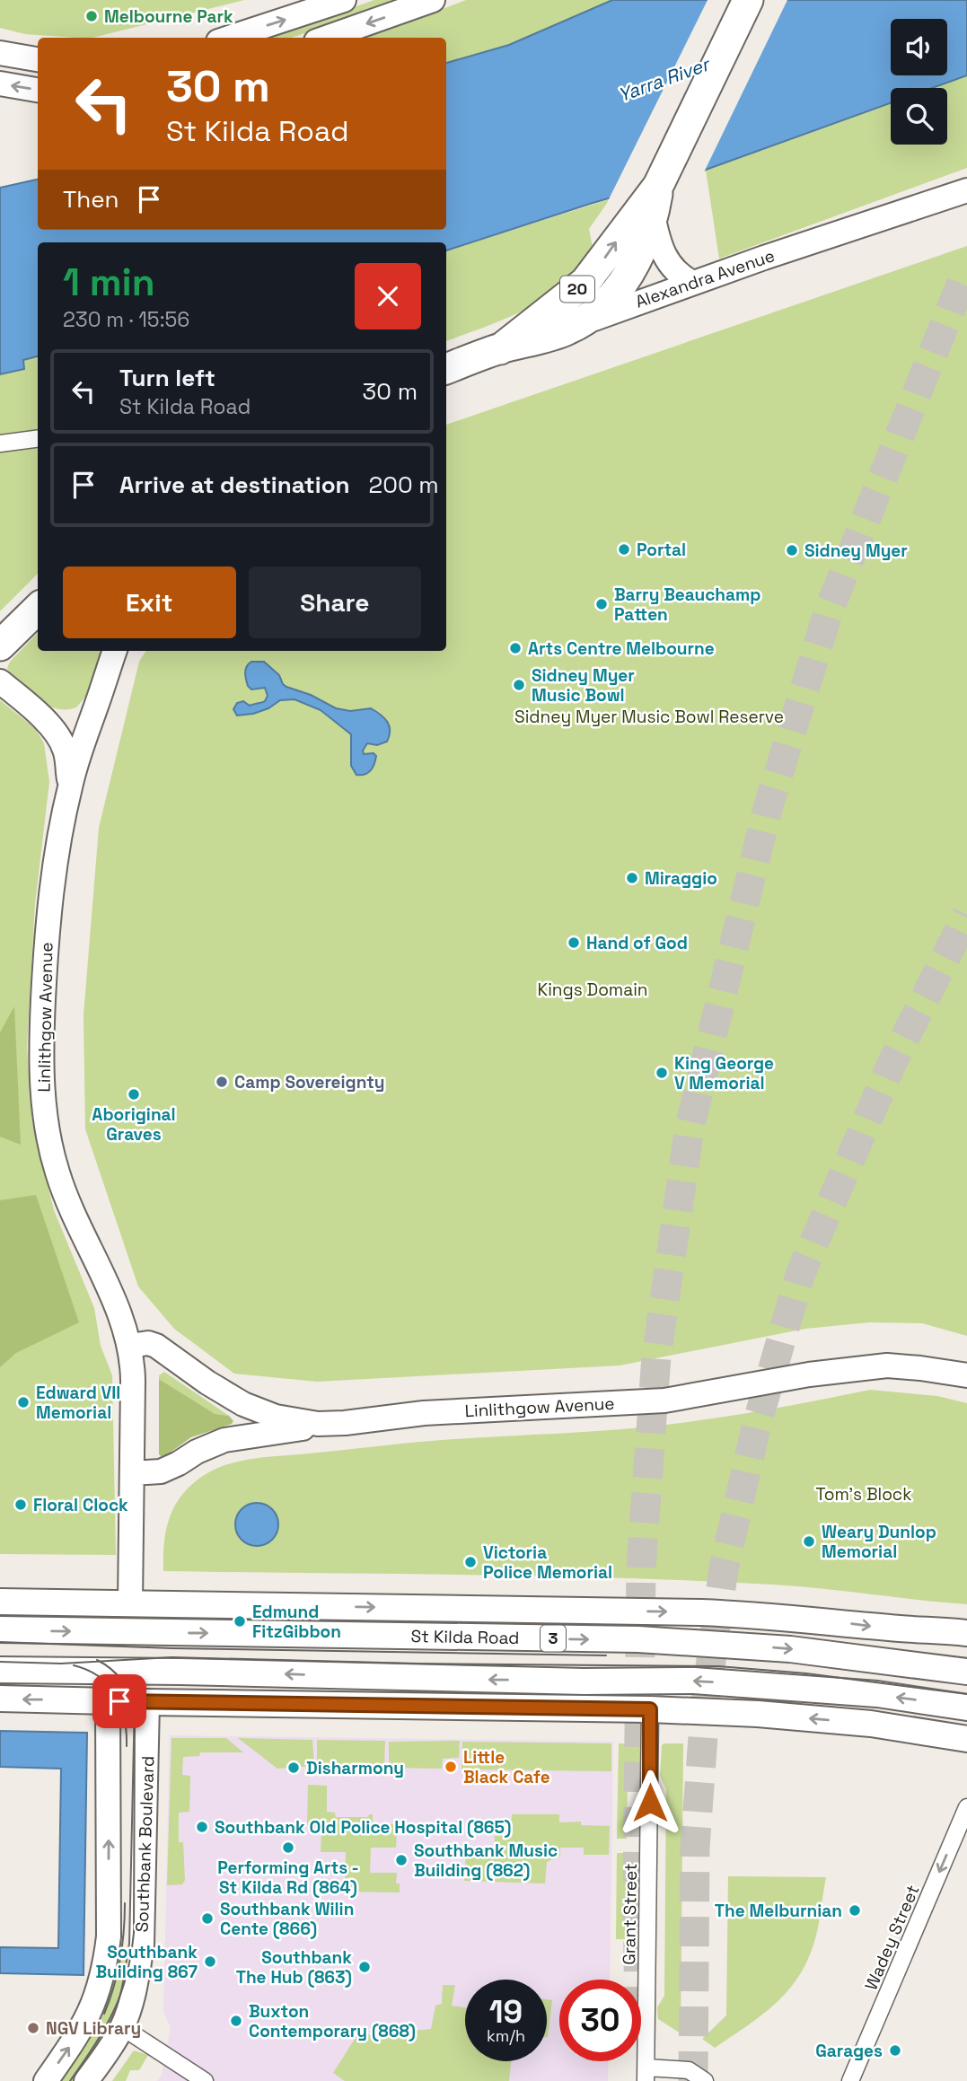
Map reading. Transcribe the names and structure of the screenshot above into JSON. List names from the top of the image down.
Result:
{
  "streets": {
    "highway": ["Alexandra Avenue", "20"],
    "main road": ["St Kilda Road", "3", "Southbank Boulevard"],
    "street": ["Linlithgow Avenue", "Grant Street", "Wadey Street"]
  },
  "crossings": [
    ["Alexandra Avenue", "20"],
    ["Linlithgow Avenue", "St Kilda Road"],
    ["Linlithgow Avenue", "Southbank Boulevard"],
    ["St Kilda Road", "Southbank Boulevard"]
  ],
  "one_way": ["Southbank Boulevard", "Wadey Street"],
  "water": ["Yarra River"],
  "parks": ["Sidney Myer Music Bowl Reserve", "Kings Domain", "Tom's Block"],
  "places": [
    "Melbourne Park",
    "Portal",
    "Sidney Myer",
    "Barry Beauchamp Patten",
    "Arts Centre Melbourne",
    "Sidney Myer Music Bowl",
    "Miraggio",
    "Hand of God",
    "King George V Memorial",
    "Camp Sovereignty",
    "Aboriginal Graves",
    "Edward VII Memorial",
    "Floral Clock",
    "Weary Dunlop Memorial",
    "Victoria Police Memorial",
    "Edmund FitzGibbon",
    "Little Black Cafe",
    "Disharmony",
    "Southbank Old Police Hospital (865)",
    "Performing Arts - St Kilda Rd (864)",
    "Southbank Music Building (862)",
    "The Melburnian",
    "Southbank Wilin Cente (866)",
    "Southbank Building 867",
    "Southbank The Hub (863)",
    "Buxton Contemporary (868)",
    "NGV Library",
    "Garages"
  ],
  "page": {
    "turn": ["30 m", "St Kilda Road"],
    "then": "Then",
    "heading": ["1 min", "230 m · 15:56"],
    "list": [
      {
        "name": "Turn left",
        "note": "St Kilda Road",
        "value": "30 m"
      },
      {
        "name": "Arrive at destination",
        "value": "200 m"
      }
    ],
    "buttons": ["Exit", "Share"],
    "speed": "19 km/h",
    "limit": "30"
  }
}
